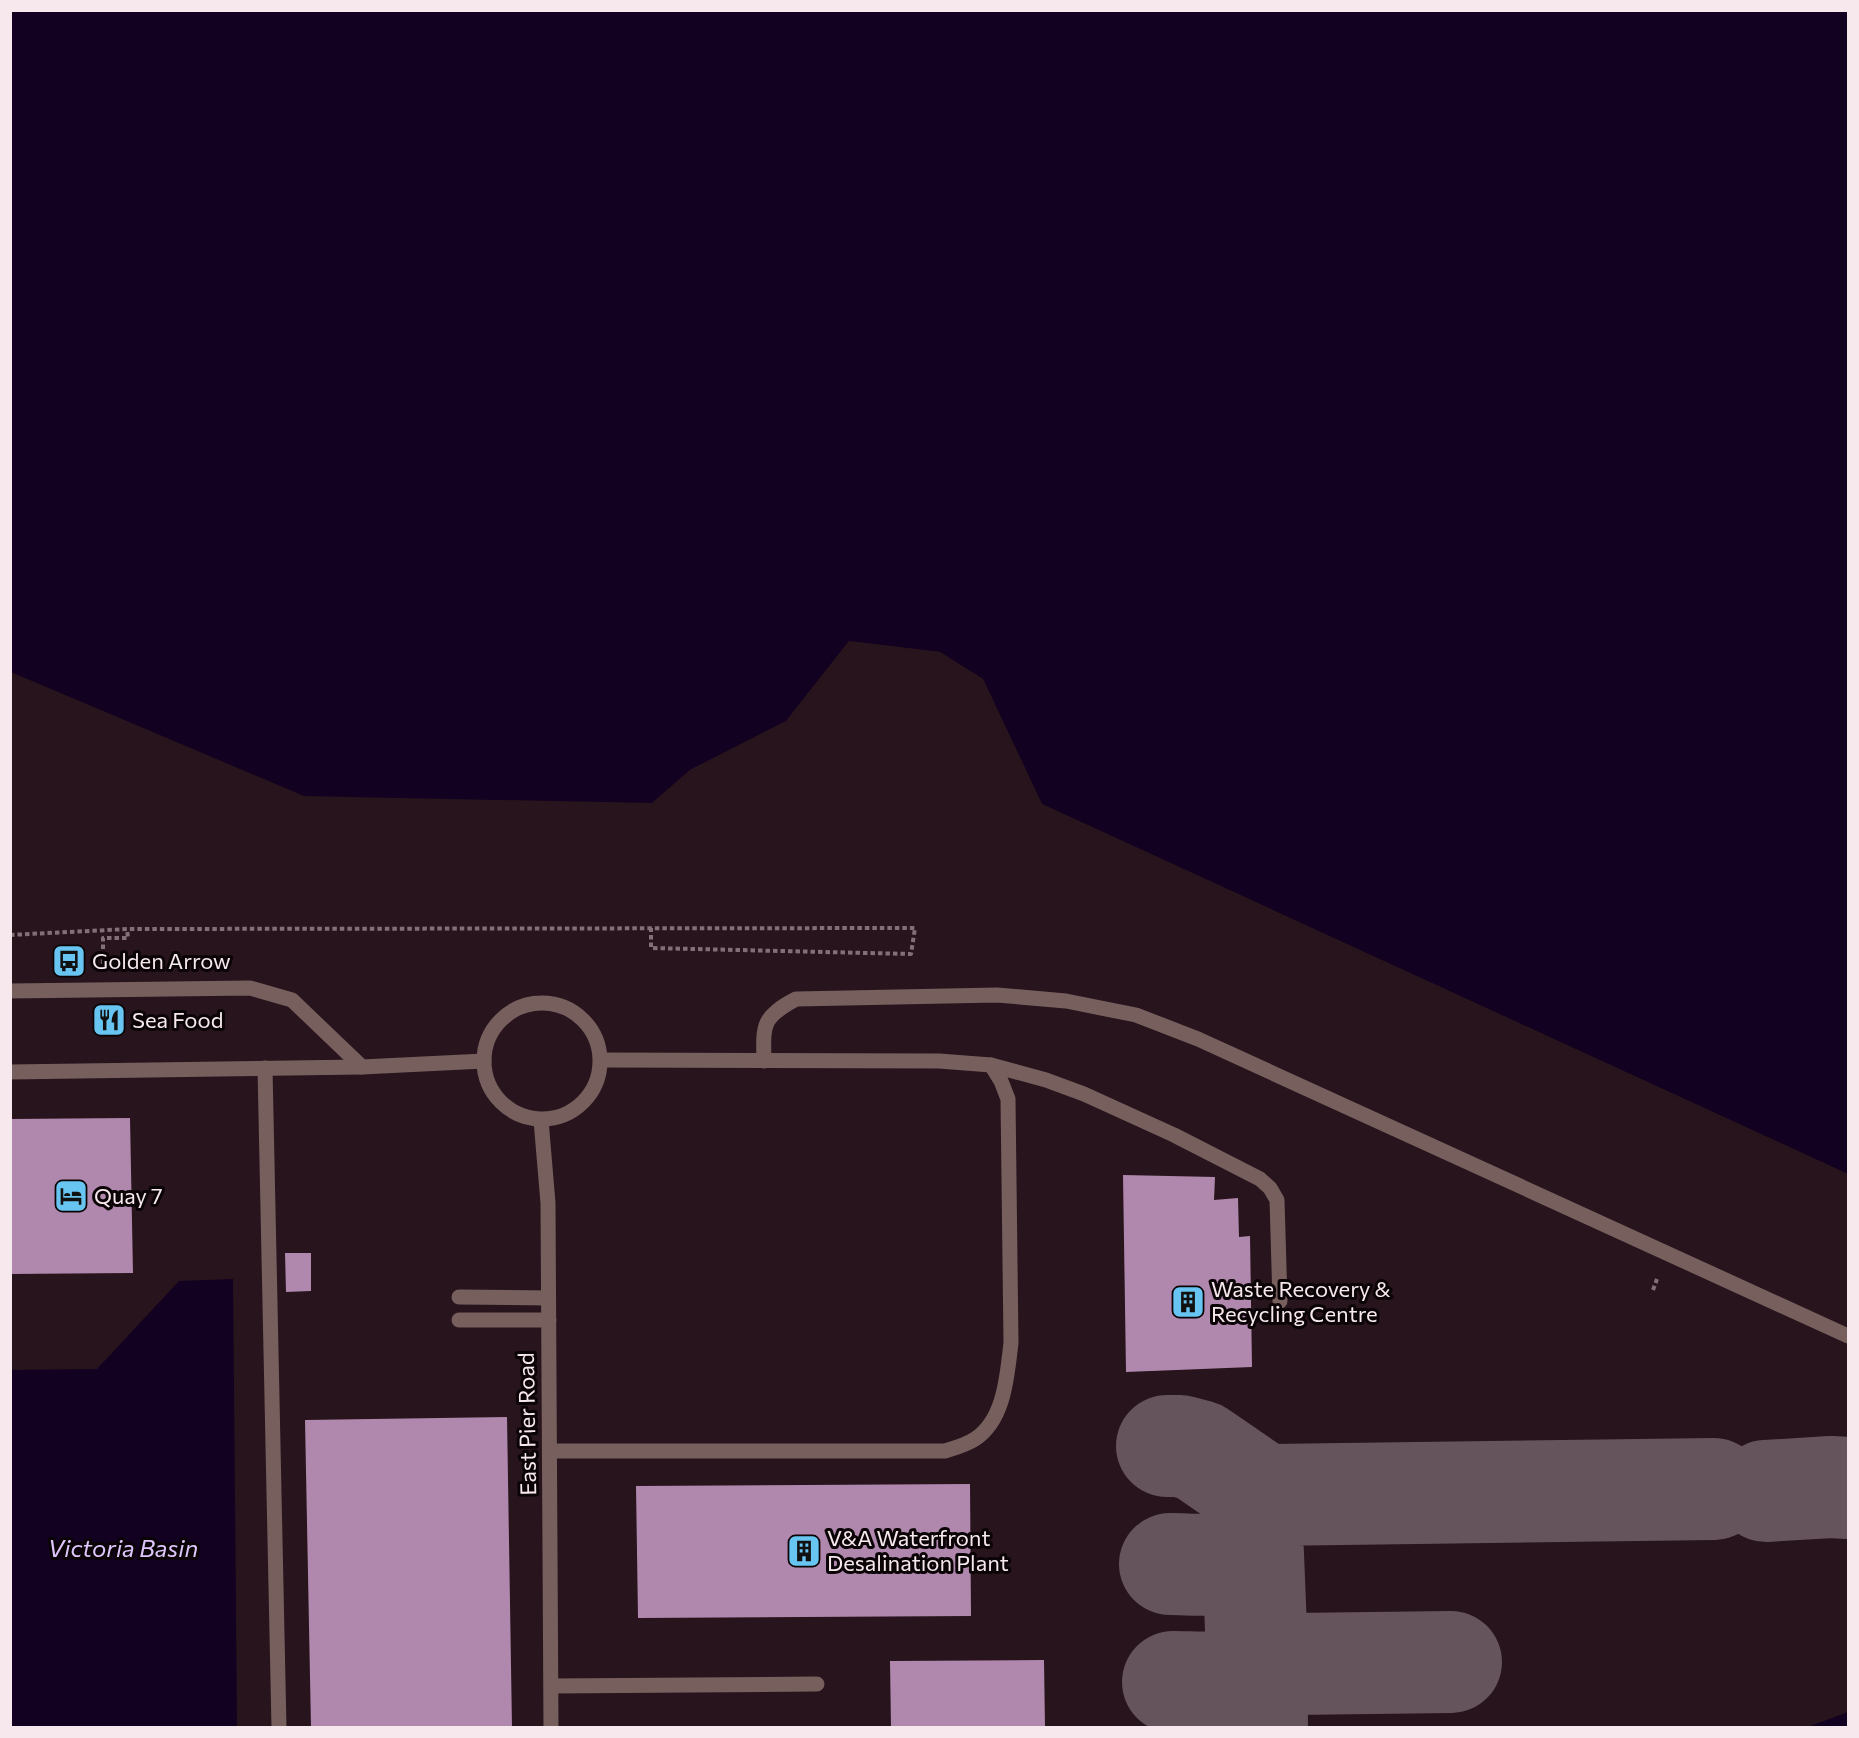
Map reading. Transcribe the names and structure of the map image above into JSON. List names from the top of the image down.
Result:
{
  "streets": {
    "street": ["East Pier Road"]
  },
  "water": ["Victoria Basin"],
  "places": {
    "bus stop": ["Golden Arrow"],
    "restaurant": ["Sea Food"],
    "hotel": ["Quay 7"],
    "building": ["Waste Recovery & Recycling Centre", "V&A Waterfront Desalination Plant"]
  }
}
